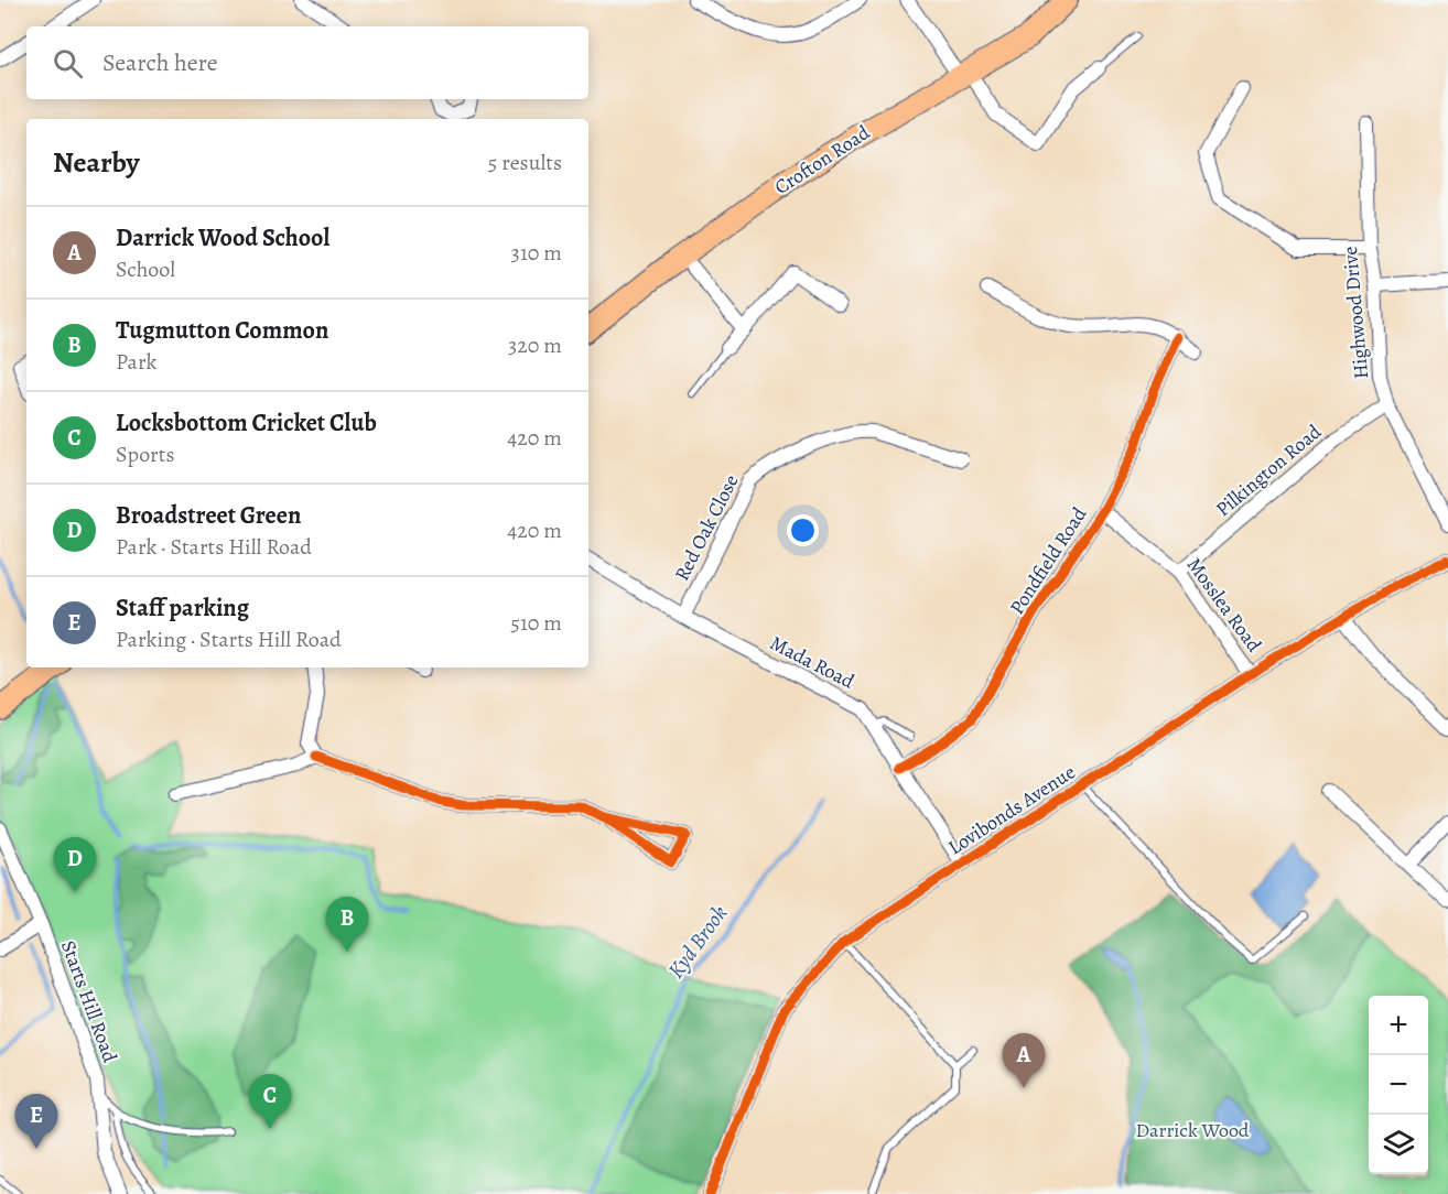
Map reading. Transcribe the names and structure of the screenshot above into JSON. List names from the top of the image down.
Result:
{
  "streets": {
    "main road": ["Crofton Road"],
    "street": [
      "Highwood Drive",
      "Pilkington Road",
      "Red Oak Close",
      "Pondfield Road",
      "Mosslea Road",
      "Mada Road",
      "Lovibonds Avenue",
      "Starts Hill Road"
    ]
  },
  "crossings": [
    ["Highwood Drive", "Pilkington Road"],
    ["Pilkington Road", "Mosslea Road"],
    ["Red Oak Close", "Mada Road"],
    ["Pondfield Road", "Mosslea Road"],
    ["Pondfield Road", "Mada Road"],
    ["Mosslea Road", "Lovibonds Avenue"],
    ["Mada Road", "Lovibonds Avenue"]
  ],
  "water": ["Kyd Brook"],
  "parks": ["Darrick Wood"],
  "page": {
    "search": "Search here",
    "heading": ["Nearby", "5 results"],
    "list": [
      {
        "mark": "A",
        "name": "Darrick Wood School",
        "note": "School",
        "value": "310 m"
      },
      {
        "mark": "B",
        "name": "Tugmutton Common",
        "note": "Park",
        "value": "320 m"
      },
      {
        "mark": "C",
        "name": "Locksbottom Cricket Club",
        "note": "Sports",
        "value": "420 m"
      },
      {
        "mark": "D",
        "name": "Broadstreet Green",
        "note": "Park · Starts Hill Road",
        "value": "420 m"
      },
      {
        "mark": "E",
        "name": "Staff parking",
        "note": "Parking · Starts Hill Road",
        "value": "510 m"
      }
    ],
    "pins": [
      "D",
      "B",
      "A",
      "C",
      "E"
    ],
    "map_buttons": ["+", "−"]
  }
}
